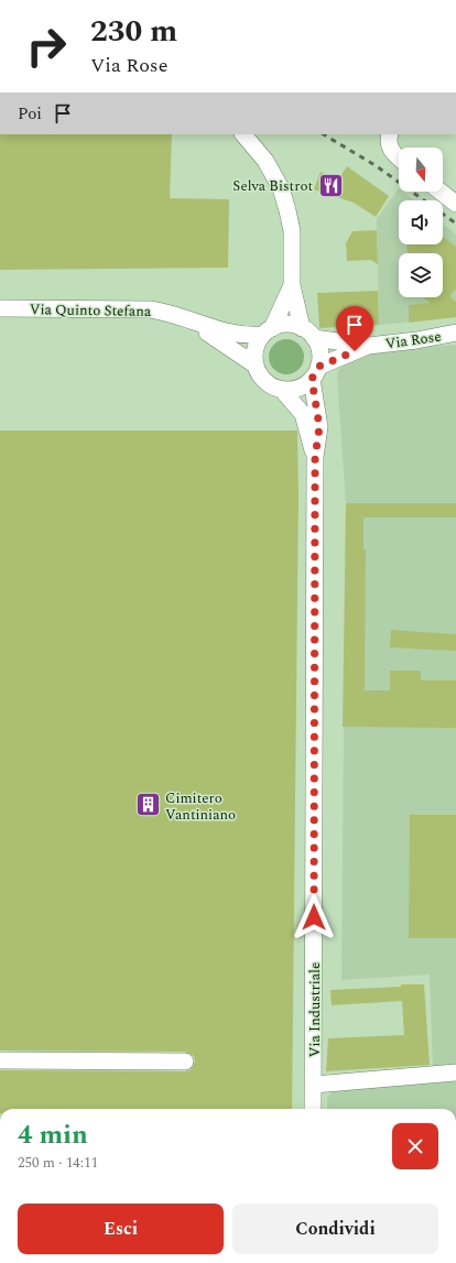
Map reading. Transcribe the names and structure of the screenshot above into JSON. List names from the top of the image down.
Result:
{
  "streets": {
    "street": ["Via Quinto Stefana", "Via Rose", "Via Industriale"]
  },
  "crossings": [
    ["Via Quinto Stefana", "Via Rose"],
    ["Via Quinto Stefana", "Via Industriale"],
    ["Via Rose", "Via Industriale"]
  ],
  "places": {
    "restaurant": ["Selva Bistrot"],
    "building": ["Cimitero Vantiniano"]
  },
  "north": "bottom",
  "page": {
    "turn": ["230 m", "Via Rose"],
    "then": "Poi",
    "heading": ["4 min", "250 m · 14:11"],
    "buttons": ["Esci", "Condividi"]
  }
}
